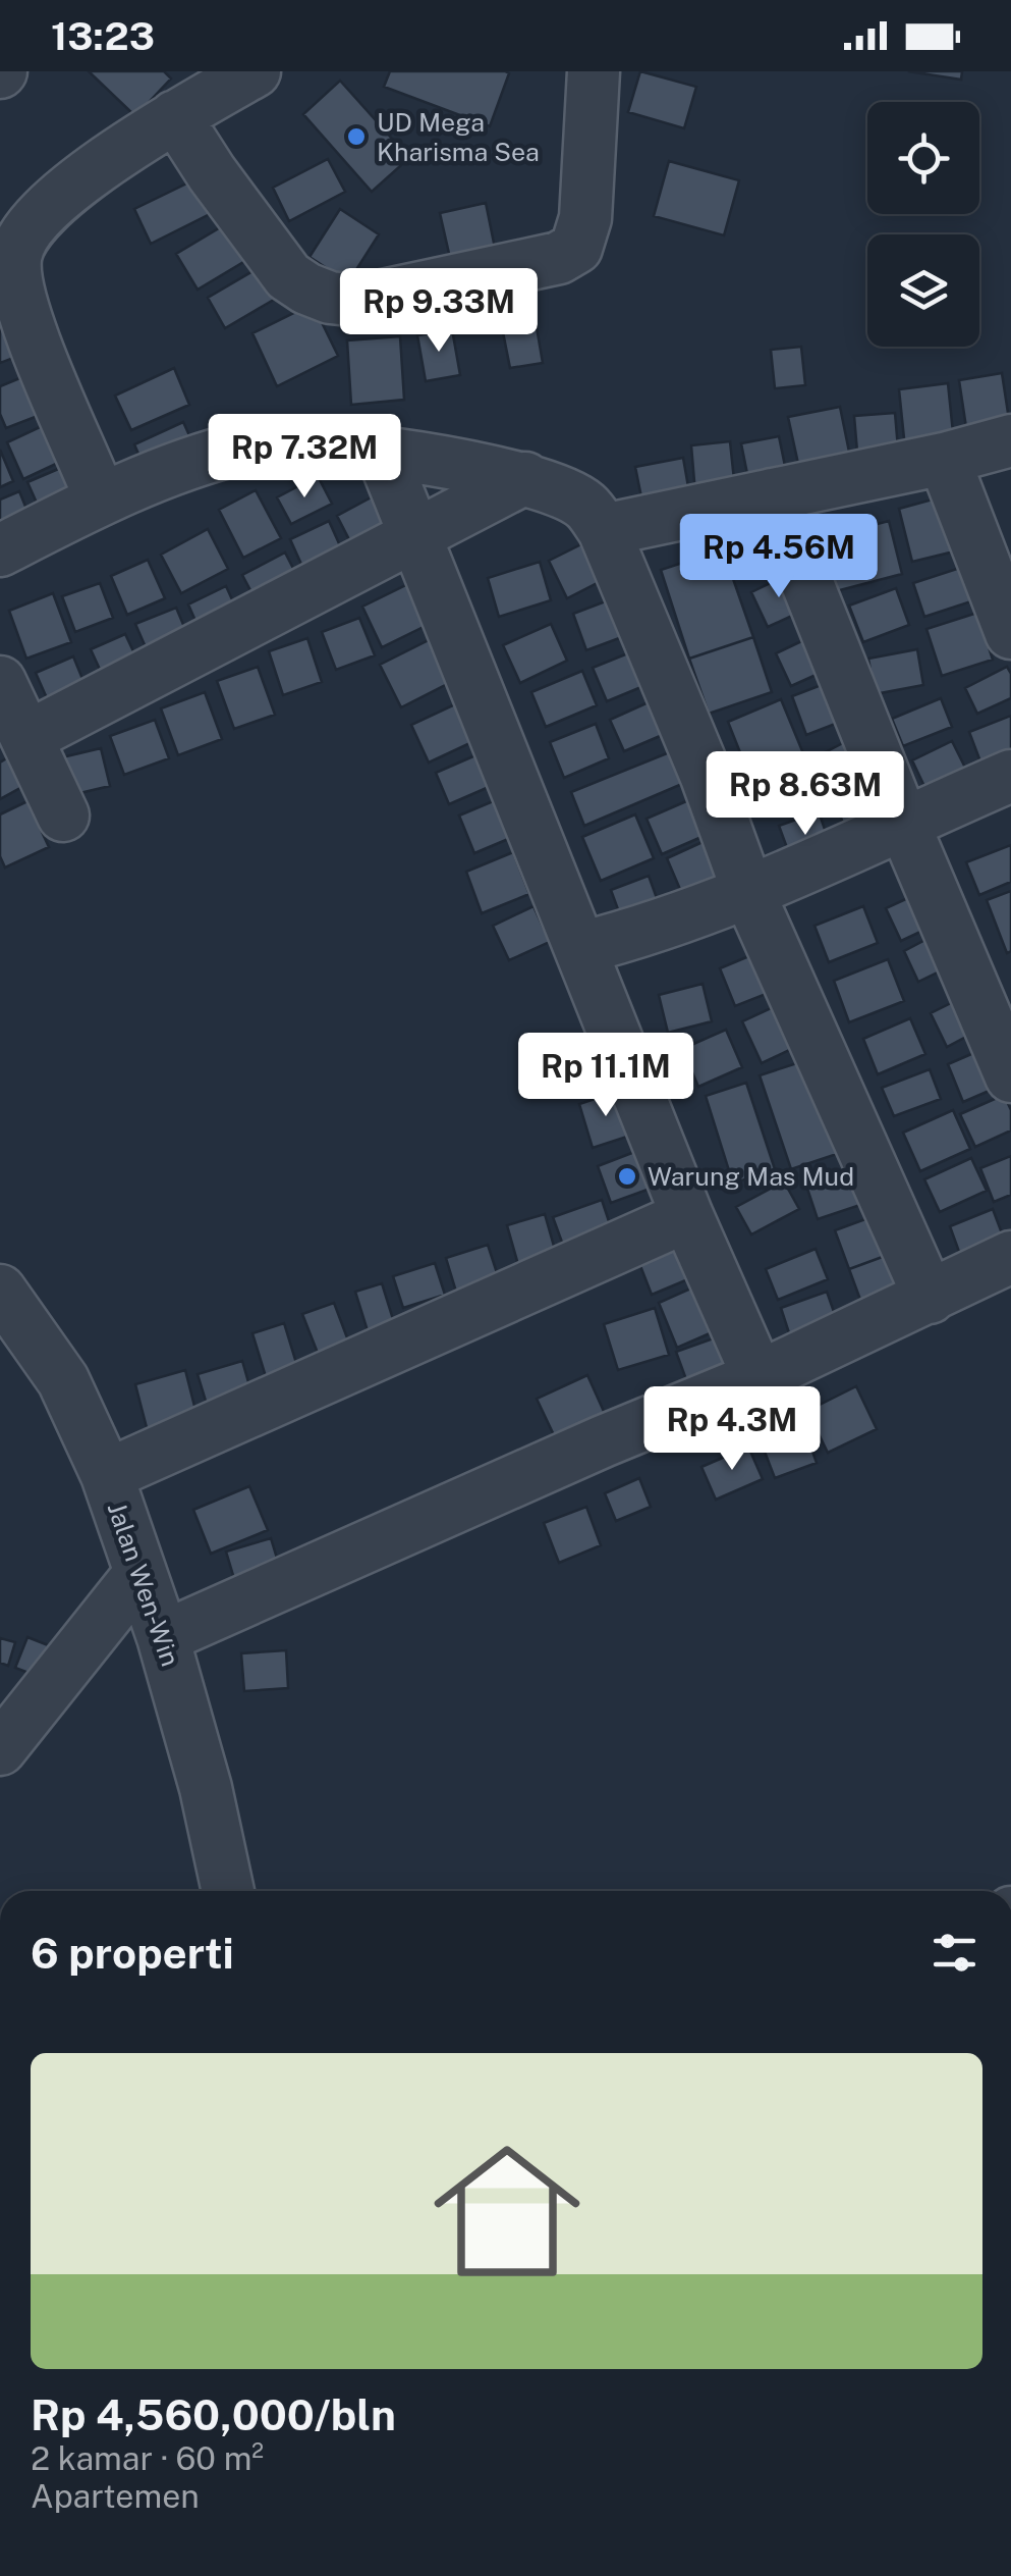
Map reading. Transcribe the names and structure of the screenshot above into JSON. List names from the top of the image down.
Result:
{
  "streets": {
    "street": ["Jalan Wen-Win"]
  },
  "places": ["UD Mega Kharisma Sea", "Warung Mas Mud"],
  "page": {
    "status": "13:23",
    "price": [
      "Rp 9.33M",
      "Rp 7.32M",
      "Rp 4.56M",
      "Rp 8.63M",
      "Rp 11.1M",
      "Rp 4.3M"
    ],
    "heading": "6 properti",
    "list": [
      {
        "name": "Rp 4,560,000/bln",
        "note": "2 kamar · 60 m² · Apartemen"
      }
    ]
  }
}
